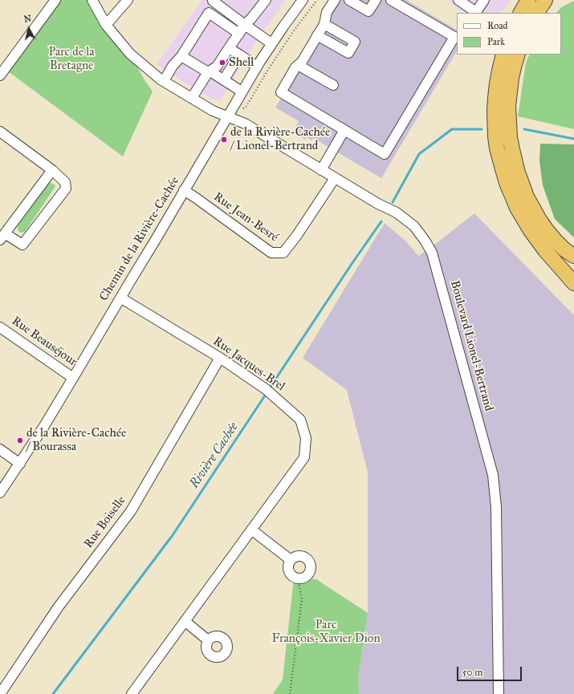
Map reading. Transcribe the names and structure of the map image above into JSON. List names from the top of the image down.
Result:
{
  "streets": {
    "street": [
      "Rue Jean-Besré",
      "Chemin de la Rivière-Cachée",
      "Rue Beauséjour",
      "Boulevard Lionel-Bertrand",
      "Rue Jacques-Brel",
      "Rue Boiselle"
    ]
  },
  "crossings": [
    ["Rue Jean-Besré", "Chemin de la Rivière-Cachée"],
    ["Rue Jean-Besré", "Boulevard Lionel-Bertrand"],
    ["Chemin de la Rivière-Cachée", "Rue Beauséjour"],
    ["Chemin de la Rivière-Cachée", "Boulevard Lionel-Bertrand"],
    ["Chemin de la Rivière-Cachée", "Rue Jacques-Brel"],
    ["Rue Jacques-Brel", "Rue Boiselle"]
  ],
  "water": ["Rivière Cachée"],
  "parks": ["Parc de la Bretagne", "Parc François-Xavier Dion"],
  "places": ["Shell", "de la Rivière-Cachée / Lionel-Bertrand", "de la Rivière-Cachée / Bourassa"],
  "legend": ["Road", "Park"],
  "scale_bar": "50 m",
  "north": "top"
}
